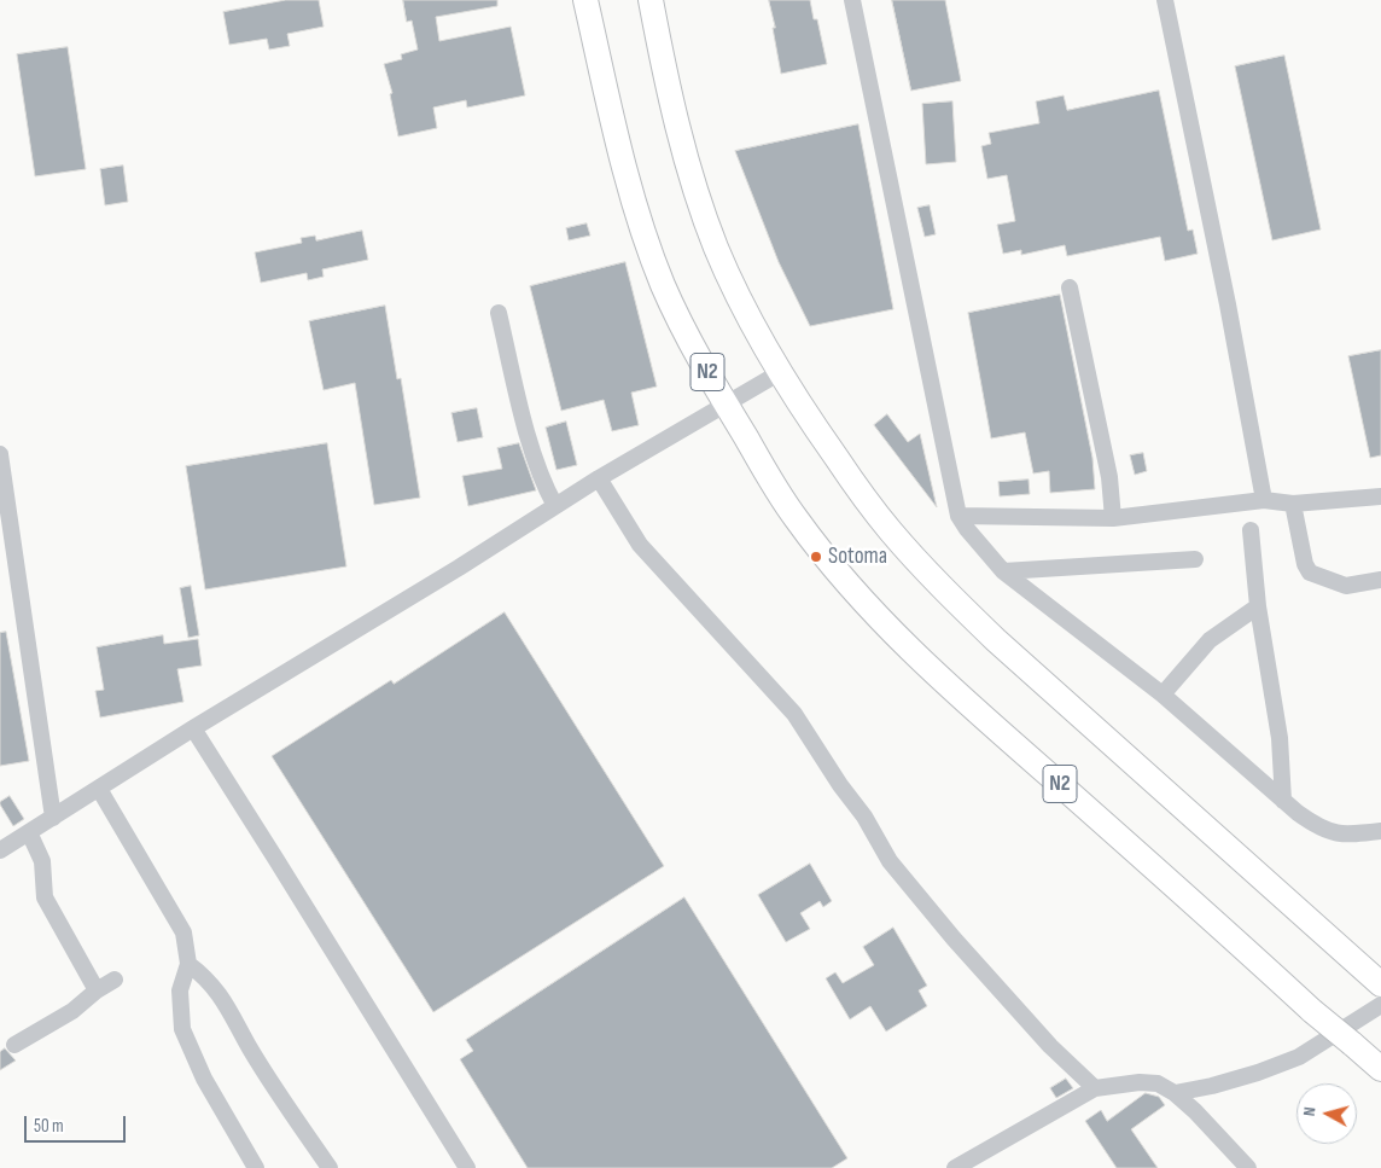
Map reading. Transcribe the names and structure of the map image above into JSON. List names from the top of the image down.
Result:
{
  "streets": {
    "highway": ["N2"]
  },
  "places": ["Sotoma"],
  "scale_bar": "50 m",
  "north": "left"
}
